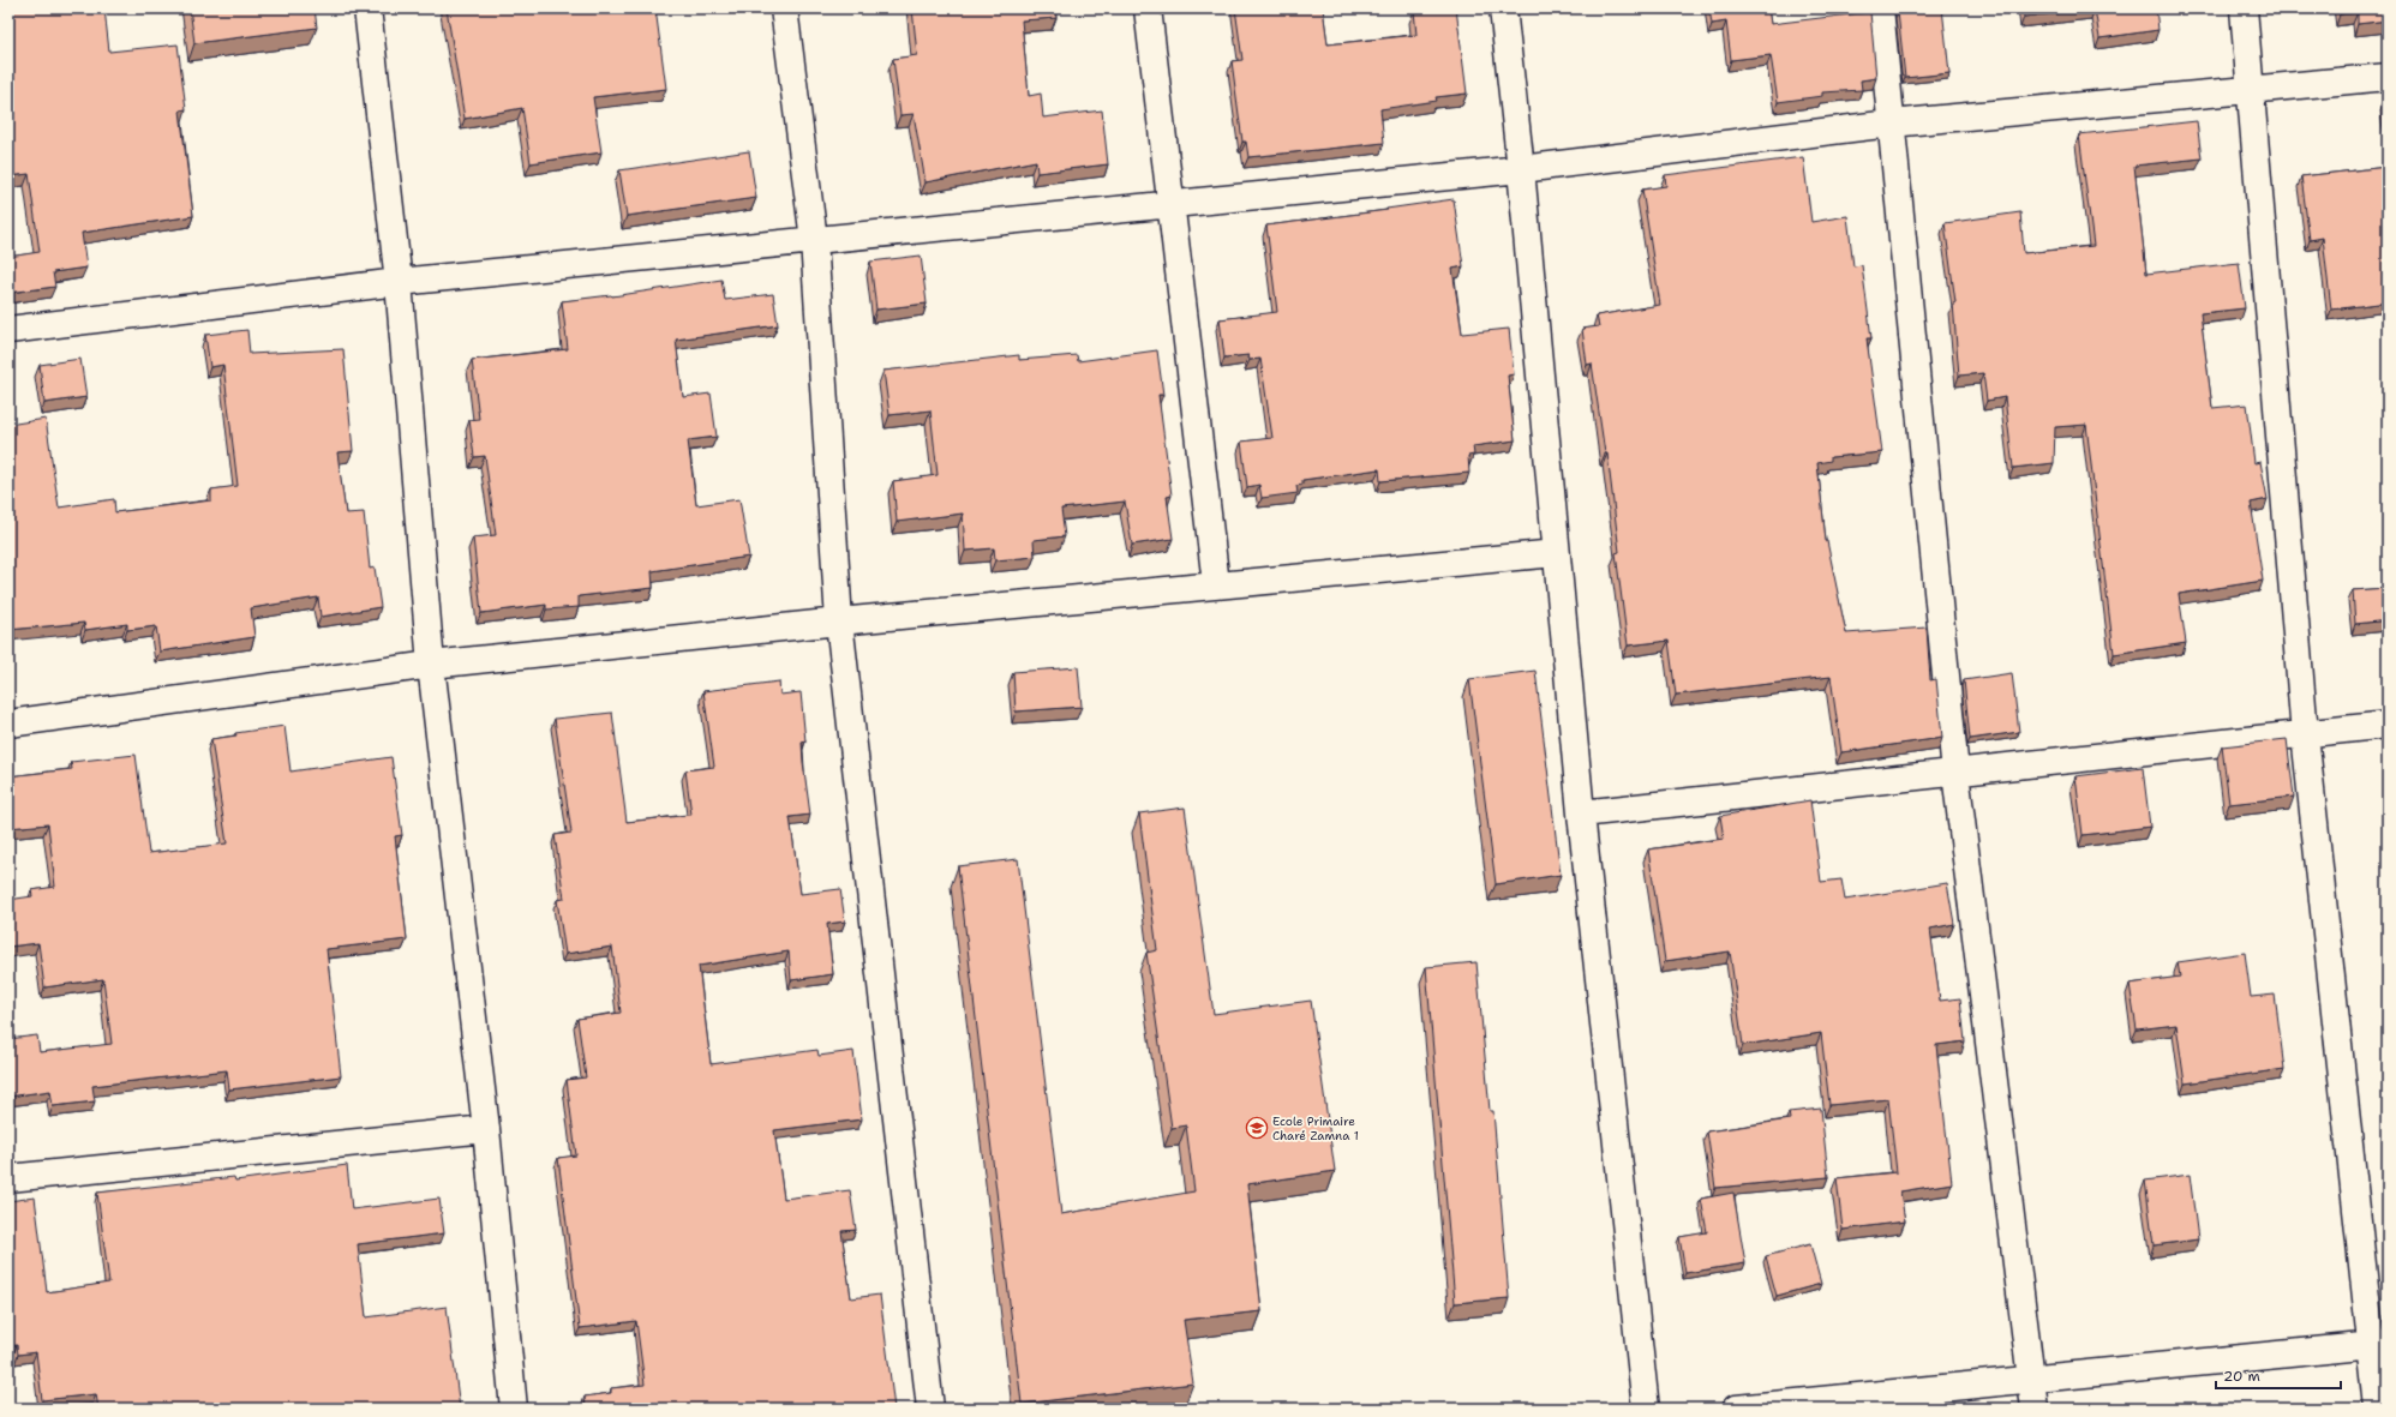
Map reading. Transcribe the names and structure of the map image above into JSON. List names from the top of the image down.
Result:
{
  "places": {
    "school or university": ["Ecole Primaire Charé Zamna 1"]
  },
  "scale_bar": "20 m"
}
